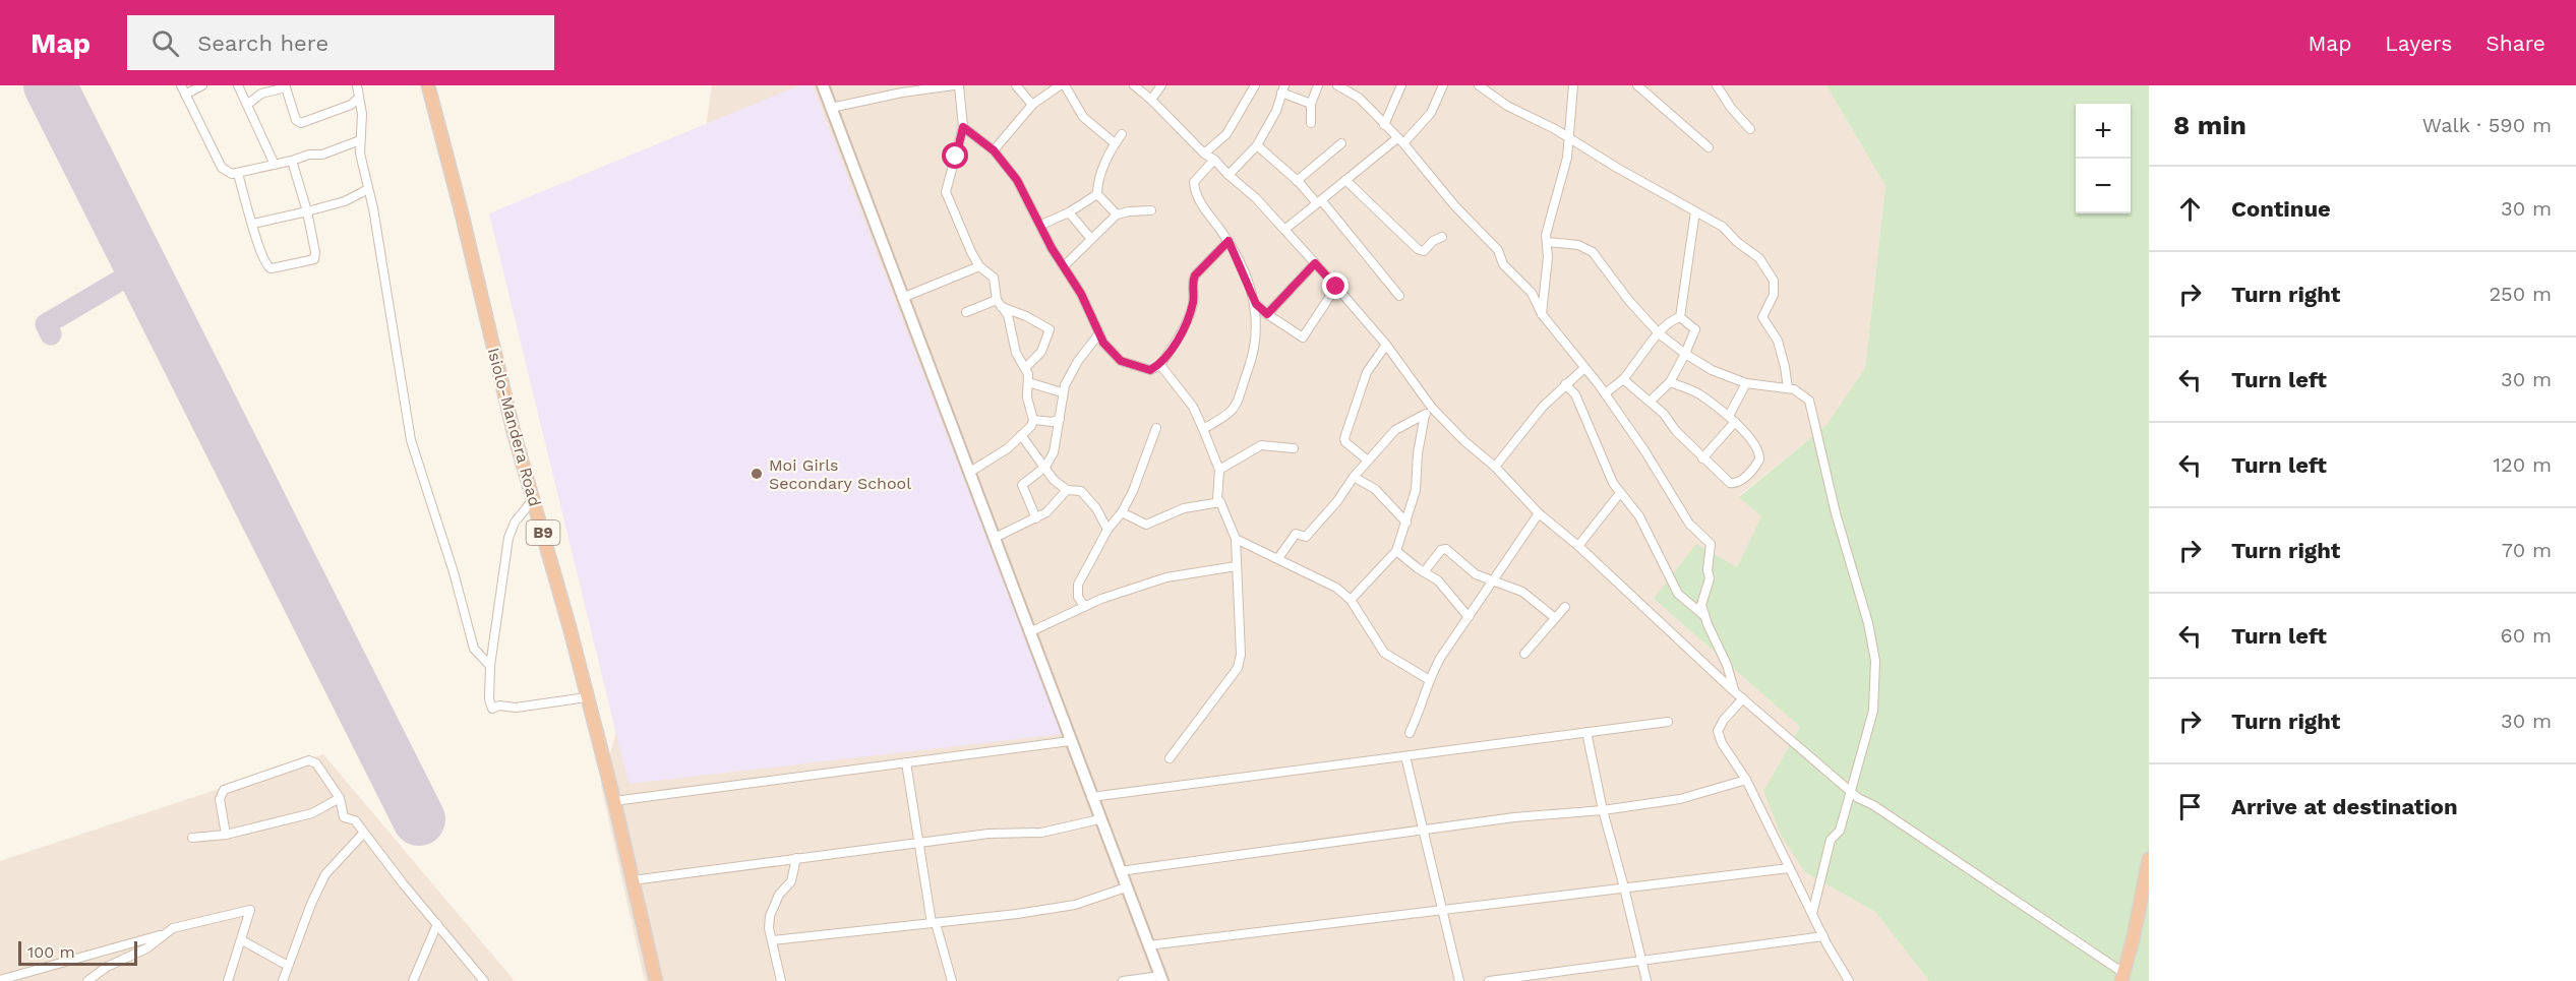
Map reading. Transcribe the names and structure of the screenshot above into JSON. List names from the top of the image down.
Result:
{
  "streets": {
    "highway": ["Isiolo-Mandera Road", "B9"]
  },
  "places": ["Moi Girls Secondary School"],
  "scale_bar": "100 m",
  "page": {
    "header": "Map",
    "search": "Search here",
    "nav": ["Map", "Layers", "Share"],
    "heading": ["8 min", "Walk · 590 m"],
    "map_buttons": ["+", "−"],
    "list": [
      ["Continue", "30 m"],
      ["Turn right", "250 m"],
      ["Turn left", "30 m"],
      ["Turn left", "120 m"],
      ["Turn right", "70 m"],
      ["Turn left", "60 m"],
      ["Turn right", "30 m"],
      "Arrive at destination"
    ],
    "scale": "100 m"
  }
}
